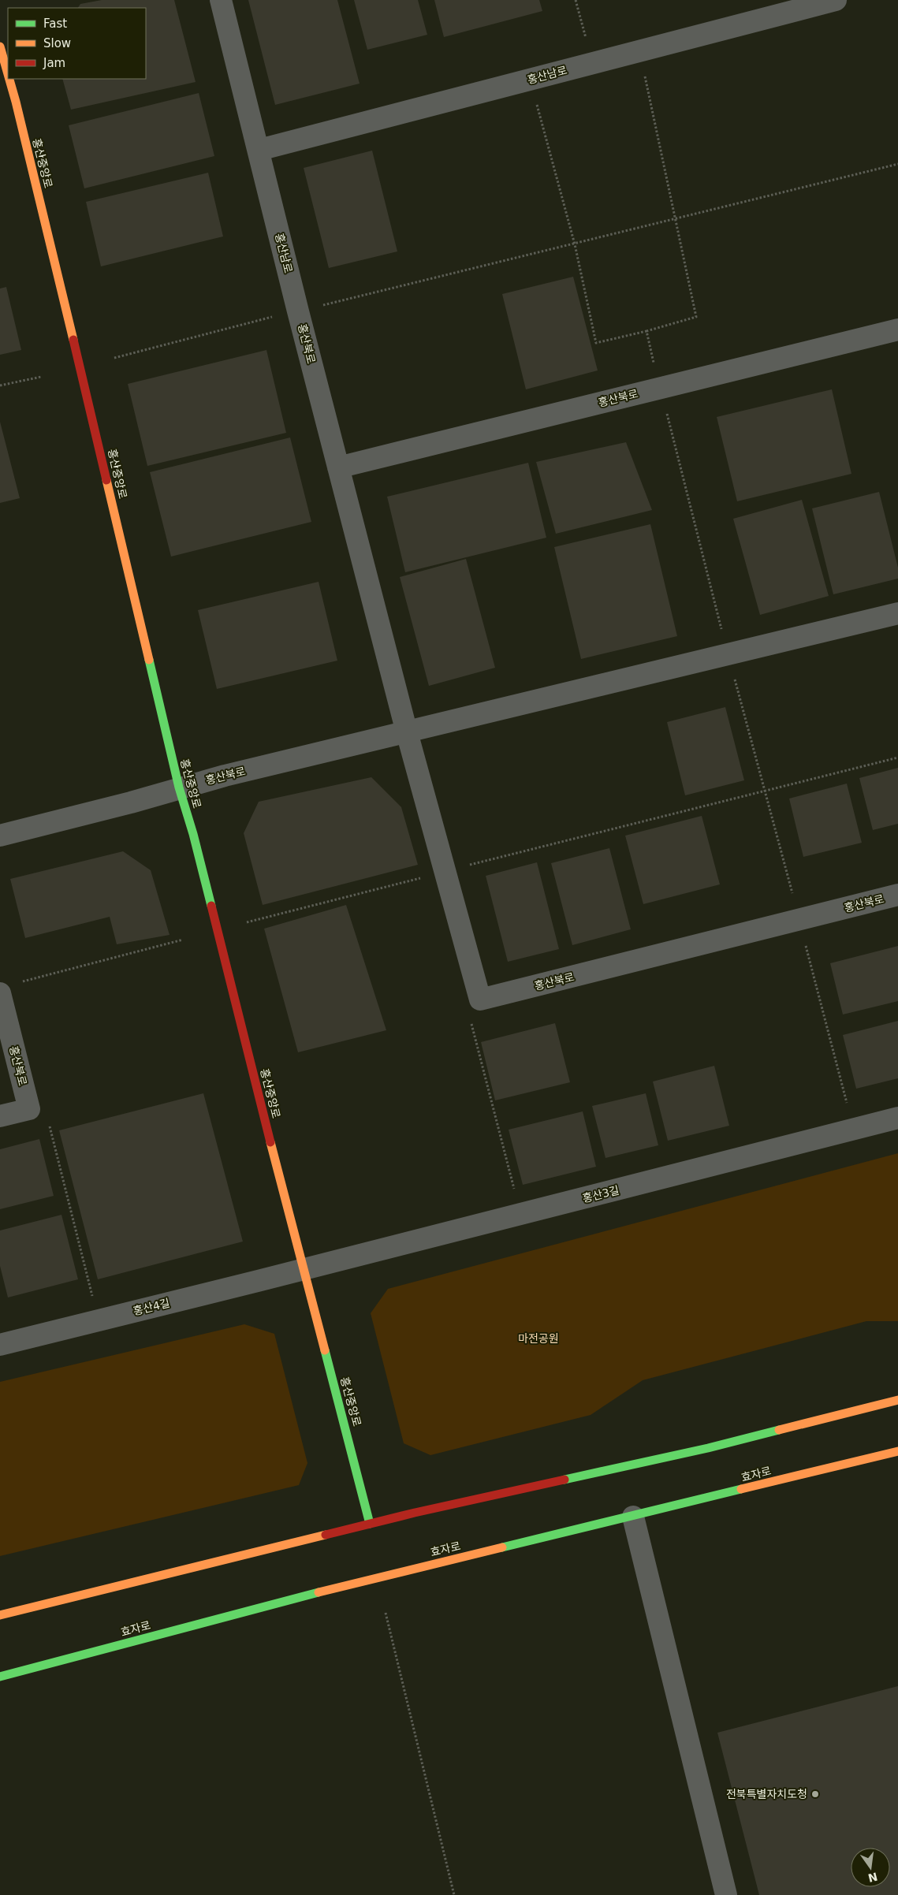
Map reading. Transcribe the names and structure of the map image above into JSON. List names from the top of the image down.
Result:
{
  "streets": {
    "street": [
      "홍산남로",
      "홍산중앙로",
      "홍산북로",
      "홍산3길",
      "홍산4길",
      "효자로"
    ]
  },
  "crossings": [
    ["홍산남로", "홍산북로"],
    ["홍산중앙로", "홍산북로"],
    ["홍산중앙로", "홍산3길"],
    ["홍산중앙로", "홍산4길"],
    ["홍산3길", "홍산4길"]
  ],
  "parks": ["마전공원"],
  "places": ["전북특별자치도청"],
  "legend": ["Fast", "Slow", "Jam"],
  "north": "bottom"
}
